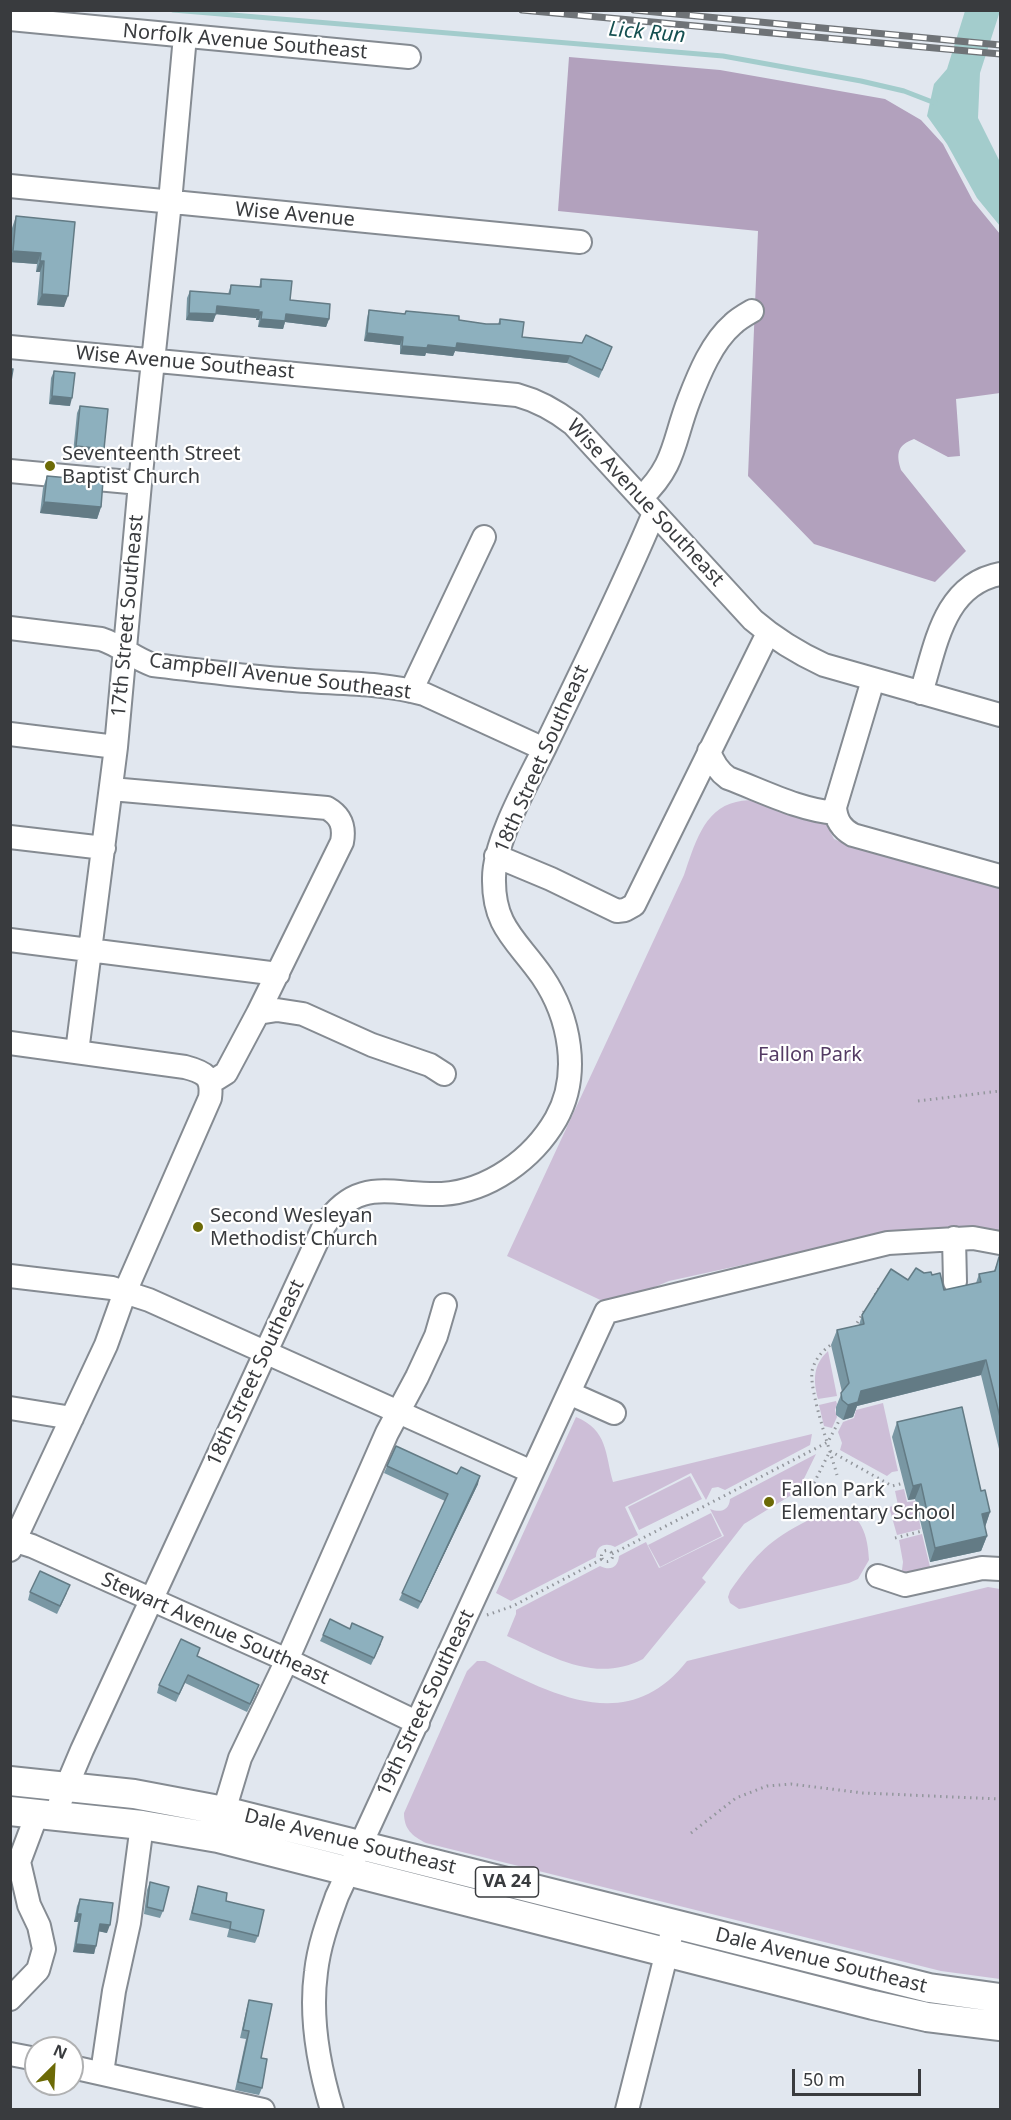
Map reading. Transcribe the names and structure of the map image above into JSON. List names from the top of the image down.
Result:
{
  "streets": {
    "main road": ["Dale Avenue Southeast", "VA 24"],
    "street": [
      "Norfolk Avenue Southeast",
      "Wise Avenue",
      "Wise Avenue Southeast",
      "17th Street Southeast",
      "Campbell Avenue Southeast",
      "18th Street Southeast",
      "Stewart Avenue Southeast",
      "19th Street Southeast"
    ]
  },
  "crossings": [
    ["Norfolk Avenue Southeast", "17th Street Southeast"],
    ["Wise Avenue", "17th Street Southeast"],
    ["Wise Avenue Southeast", "17th Street Southeast"],
    ["Wise Avenue Southeast", "18th Street Southeast"],
    ["17th Street Southeast", "Campbell Avenue Southeast"],
    ["Campbell Avenue Southeast", "18th Street Southeast"],
    ["18th Street Southeast", "Stewart Avenue Southeast"],
    ["18th Street Southeast", "Dale Avenue Southeast"],
    ["Stewart Avenue Southeast", "19th Street Southeast"],
    ["19th Street Southeast", "Dale Avenue Southeast"]
  ],
  "water": ["Lick Run"],
  "parks": ["Fallon Park"],
  "places": ["Seventeenth Street Baptist Church", "Second Wesleyan Methodist Church", "Fallon Park Elementary School"],
  "scale_bar": "50 m",
  "north": "top right"
}
